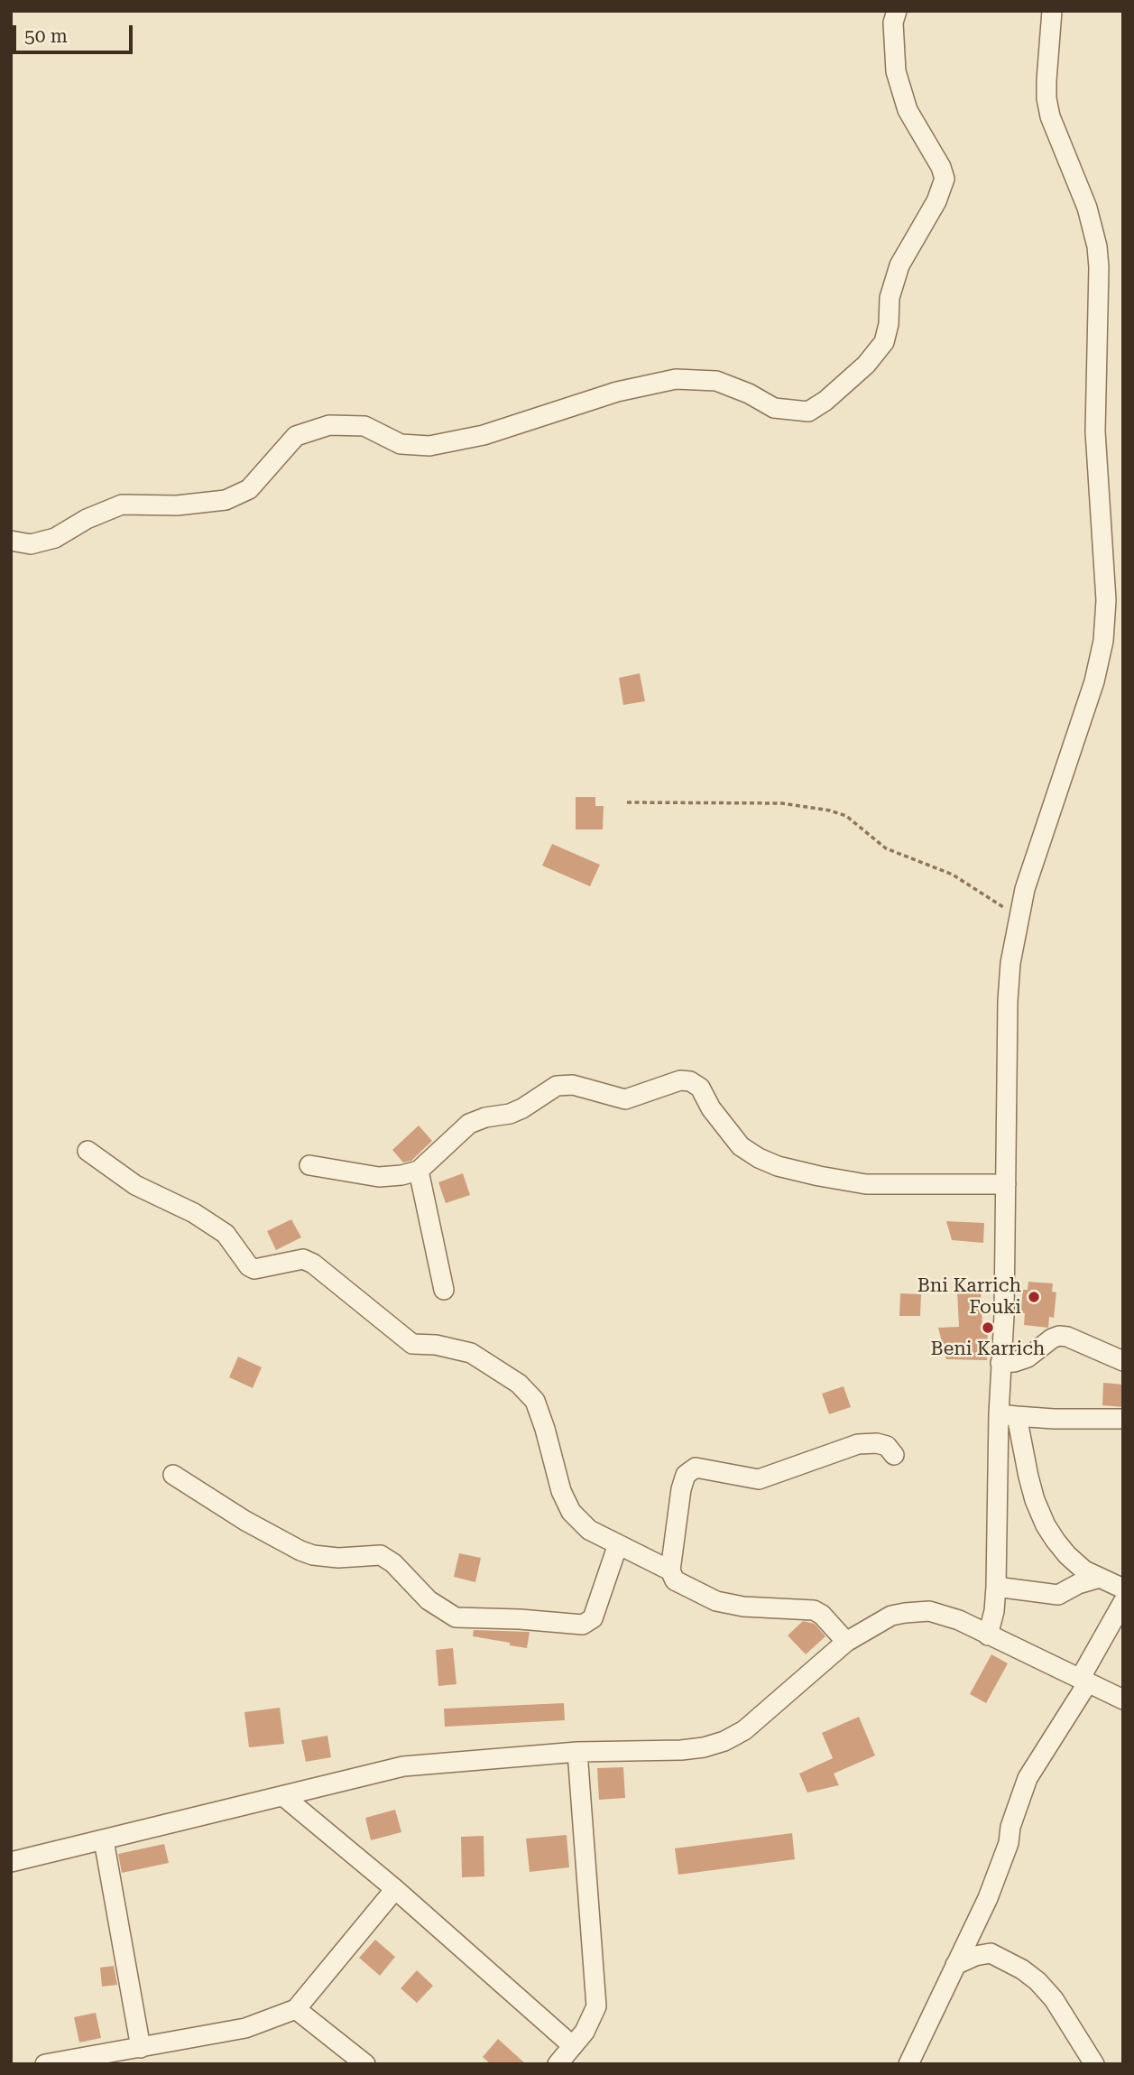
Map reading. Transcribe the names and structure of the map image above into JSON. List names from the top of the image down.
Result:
{
  "places": ["Bni Karrich Fouki", "Beni Karrich"],
  "scale_bar": "50 m"
}
